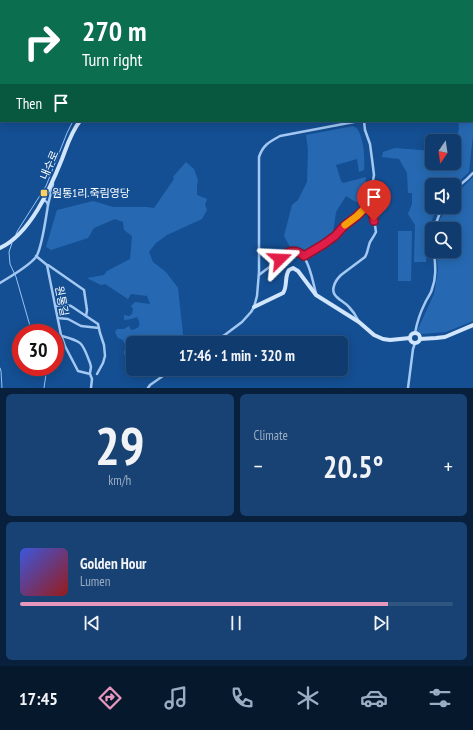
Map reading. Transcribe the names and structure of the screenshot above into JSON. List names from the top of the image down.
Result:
{
  "streets": {
    "street": ["내수로", "원통길"]
  },
  "places": {
    "transit": ["원통1리.죽림영당"]
  },
  "north": "bottom",
  "page": {
    "turn": ["270 m", "Turn right"],
    "then": "Then",
    "limit": "30",
    "trip": "17:46 · 1 min · 320 m",
    "tile": [
      ["29", "km/h"],
      "Climate"
    ],
    "heat": ["−", "20.5°", "+"],
    "song": ["Golden Hour", "Lumen"],
    "tabs": "17:45"
  }
}
